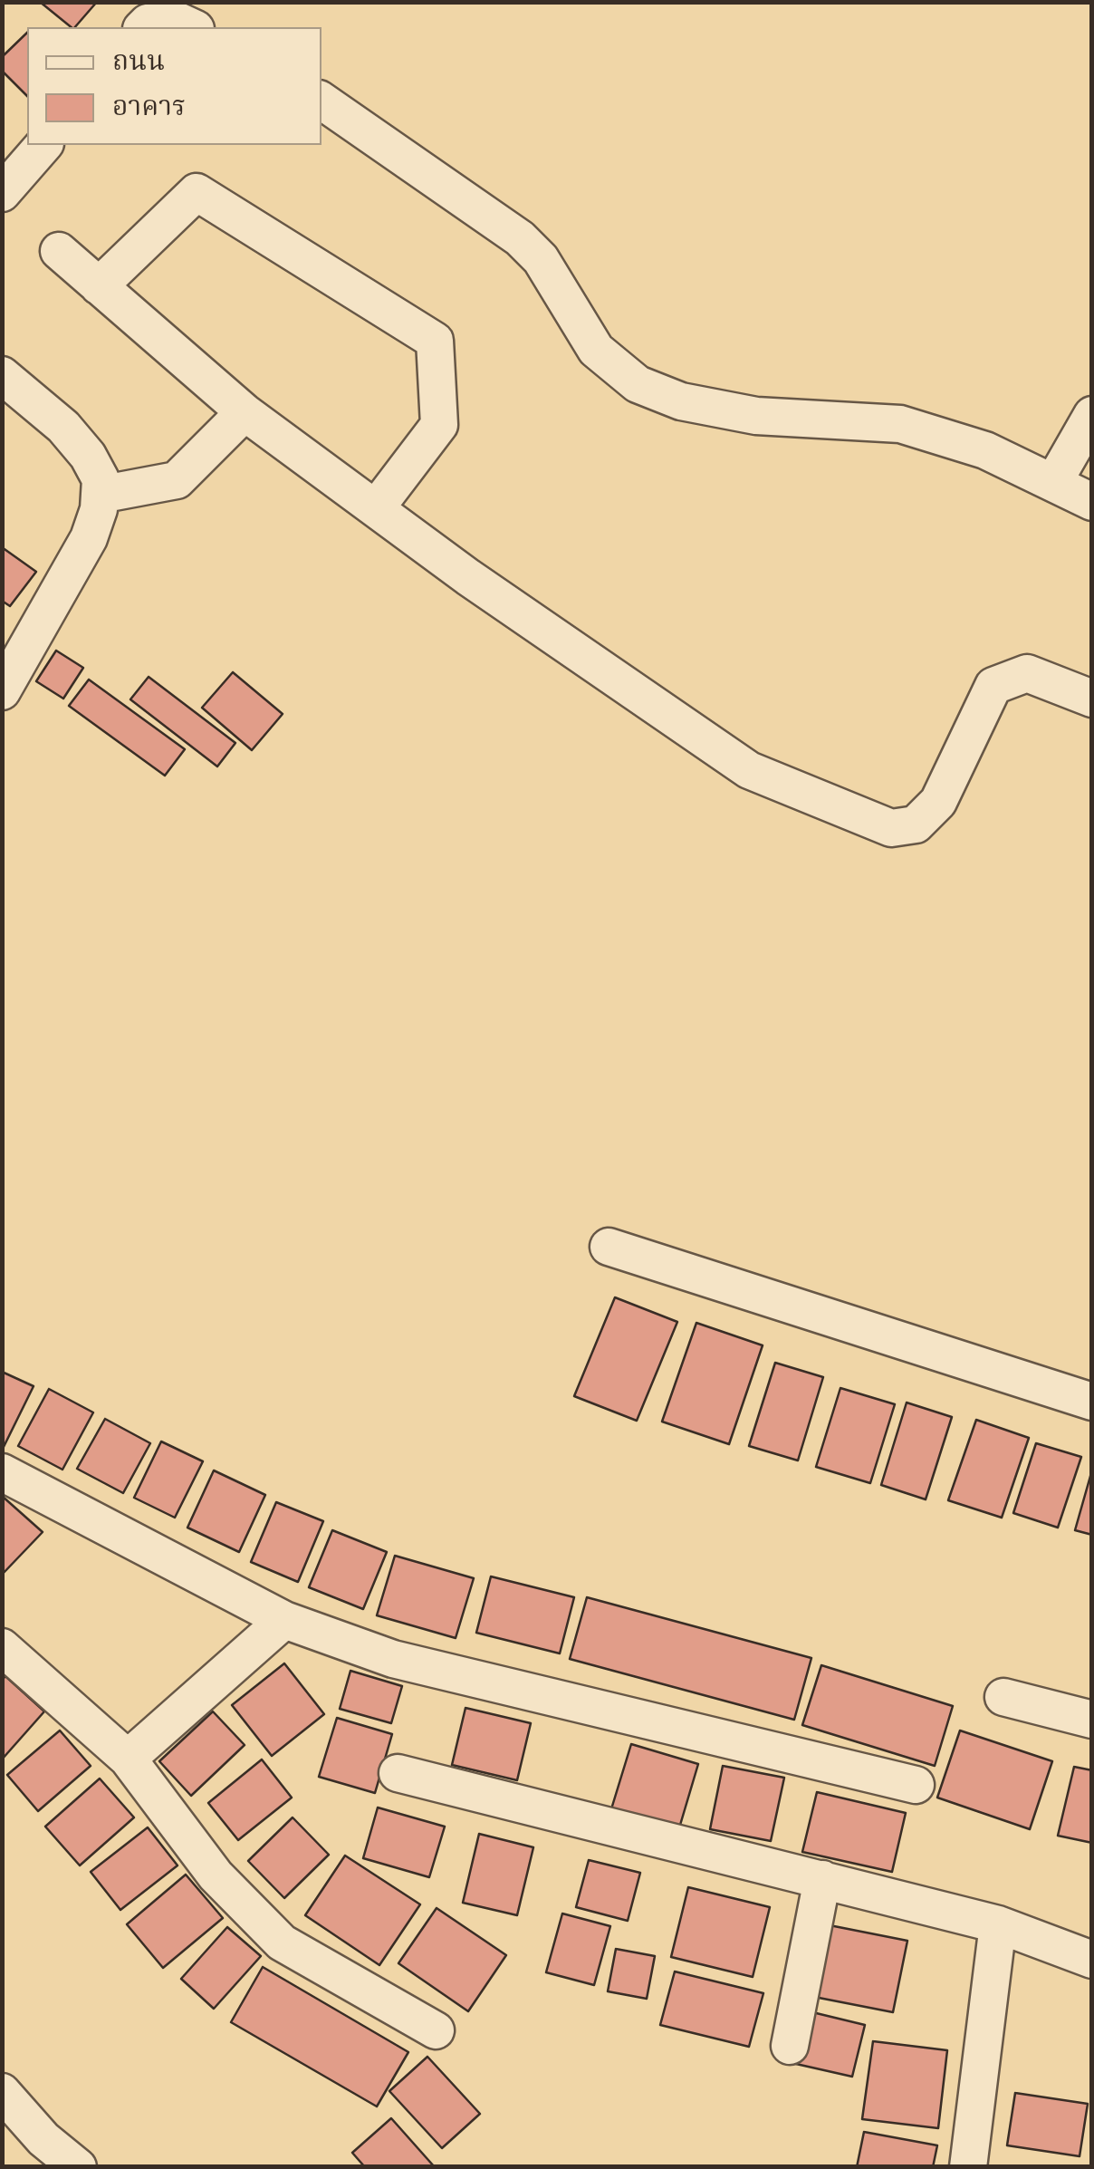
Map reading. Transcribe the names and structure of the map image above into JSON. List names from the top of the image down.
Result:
{
  "legend": ["ถนน", "อาคาร"]
}
